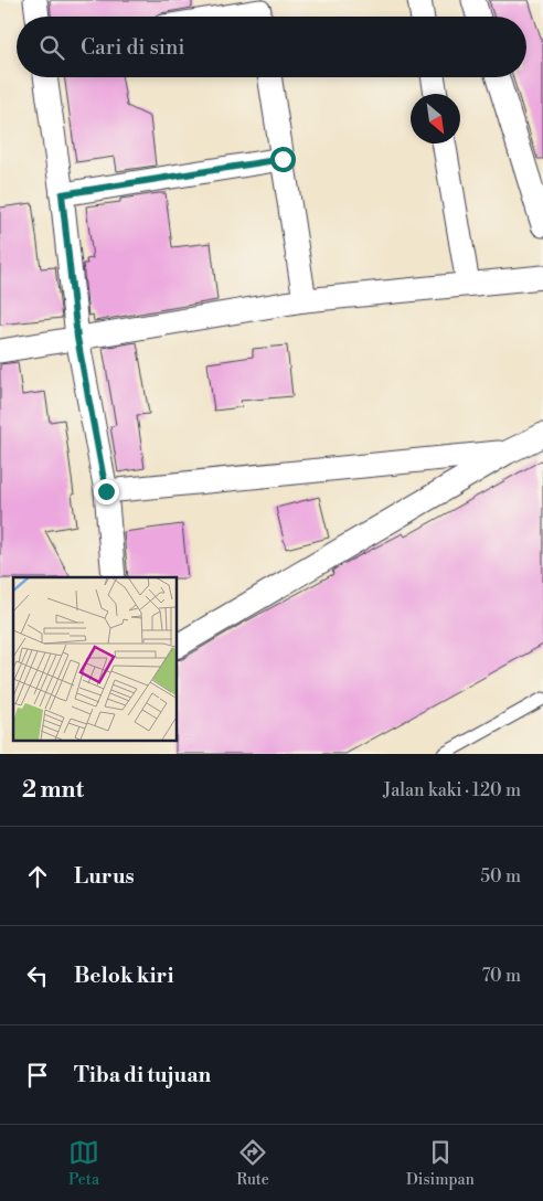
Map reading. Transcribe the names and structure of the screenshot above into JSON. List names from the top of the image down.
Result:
{
  "north": "bottom right",
  "page": {
    "search": "Cari di sini",
    "heading": ["2 mnt", "Jalan kaki · 120 m"],
    "list": [
      ["Lurus", "50 m"],
      ["Belok kiri", "70 m"],
      "Tiba di tujuan"
    ],
    "nav": ["Peta", "Rute", "Disimpan"]
  }
}
